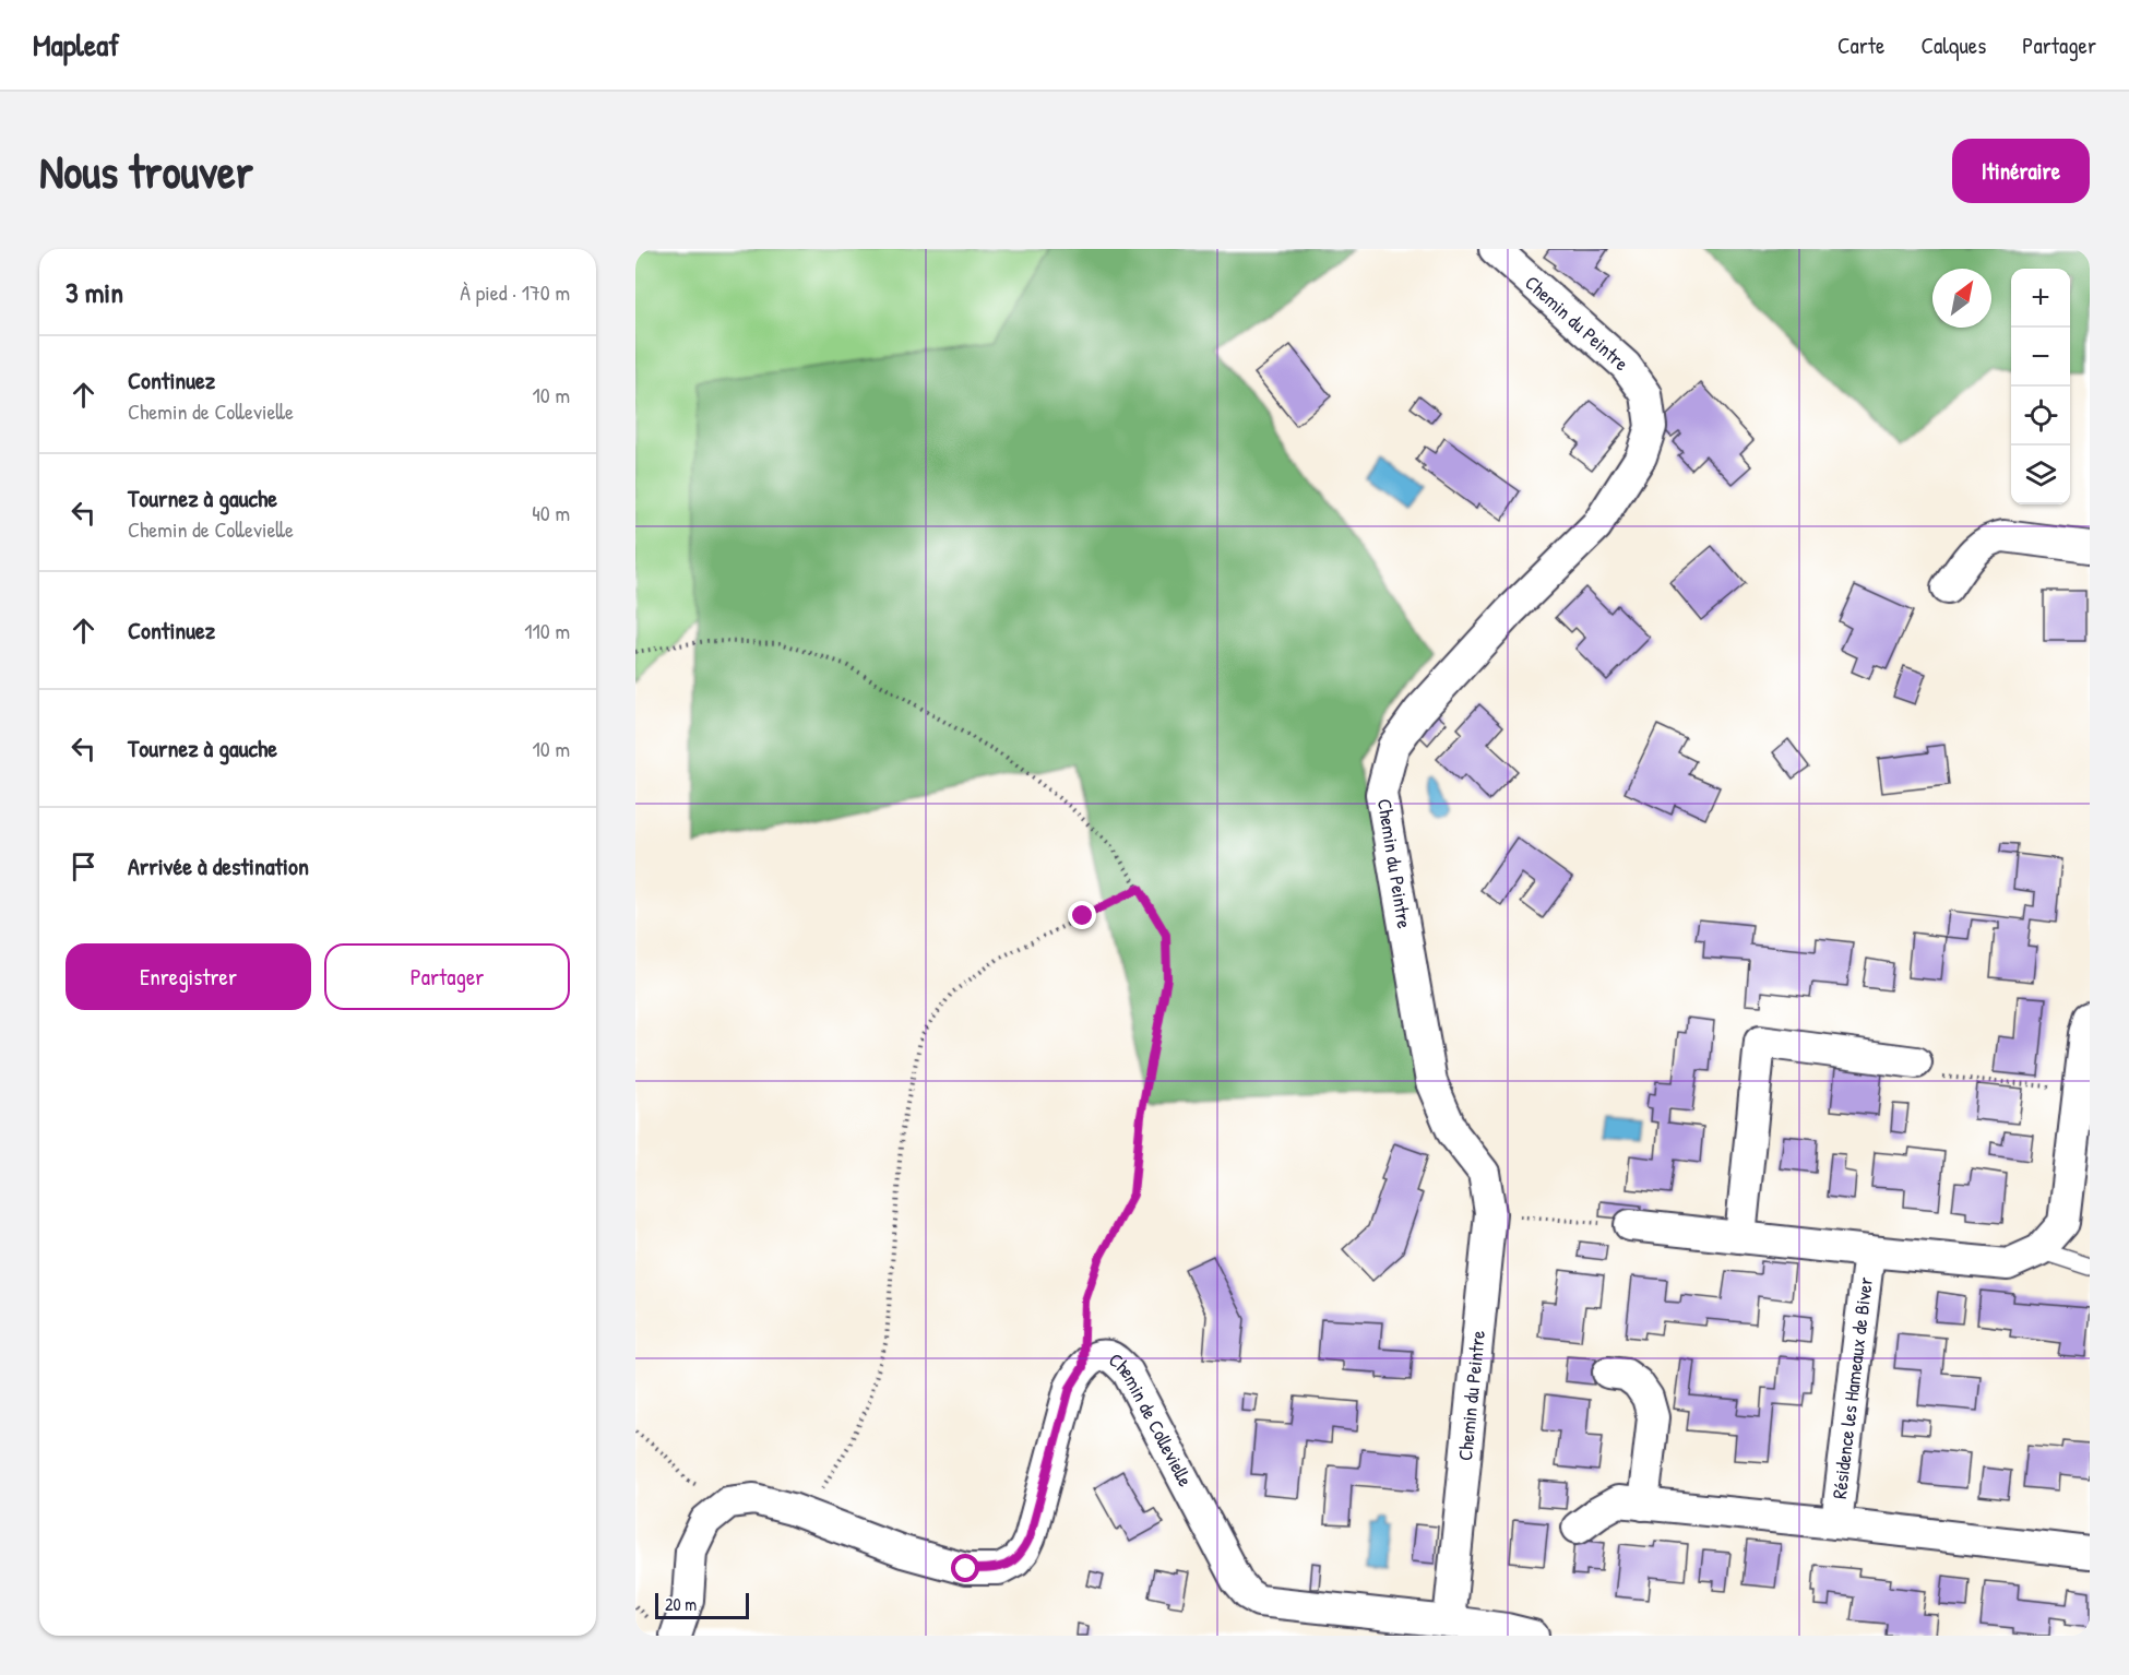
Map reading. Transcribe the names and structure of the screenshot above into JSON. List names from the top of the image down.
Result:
{
  "streets": {
    "street": ["Chemin du Peintre", "Résidence les Hameaux de Biver", "Chemin de Collevielle"]
  },
  "crossings": [
    ["Chemin du Peintre", "Chemin de Collevielle"]
  ],
  "scale_bar": "20 m",
  "north": "top right",
  "page": {
    "header": "Mapleaf",
    "nav": ["Carte", "Calques", "Partager"],
    "buttons": [
      "Itinéraire",
      ["Enregistrer", "Partager"]
    ],
    "title": "Nous trouver",
    "heading": ["3 min", "À pied · 170 m"],
    "map_buttons": ["+", "−"],
    "list": [
      ["Continuez", "Chemin de Collevielle", "10 m"],
      ["Tournez à gauche", "Chemin de Collevielle", "40 m"],
      ["Continuez", "110 m"],
      ["Tournez à gauche", "10 m"],
      "Arrivée à destination"
    ],
    "scale": "20 m"
  }
}
